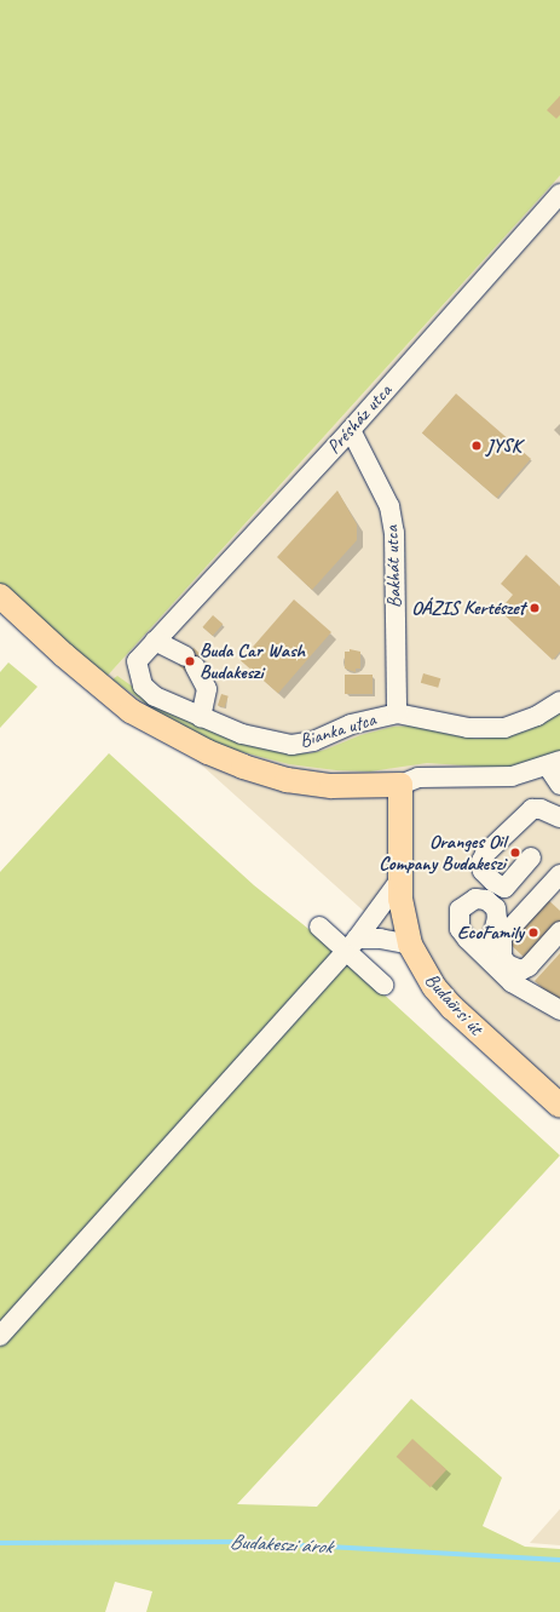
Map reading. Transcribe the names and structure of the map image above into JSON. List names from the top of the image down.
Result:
{
  "streets": {
    "main road": ["Budaörsi út"],
    "street": ["Présház utca", "Bakhát utca", "Bianka utca"]
  },
  "crossings": [
    ["Présház utca", "Bakhát utca"],
    ["Présház utca", "Bianka utca"],
    ["Bakhát utca", "Bianka utca"]
  ],
  "water": ["Budakeszi árok"],
  "places": [
    "JYSK",
    "OÁZIS Kertészet",
    "Buda Car Wash Budakeszi",
    "Oranges Oil Company Budakeszi",
    "EcoFamily"
  ]
}
